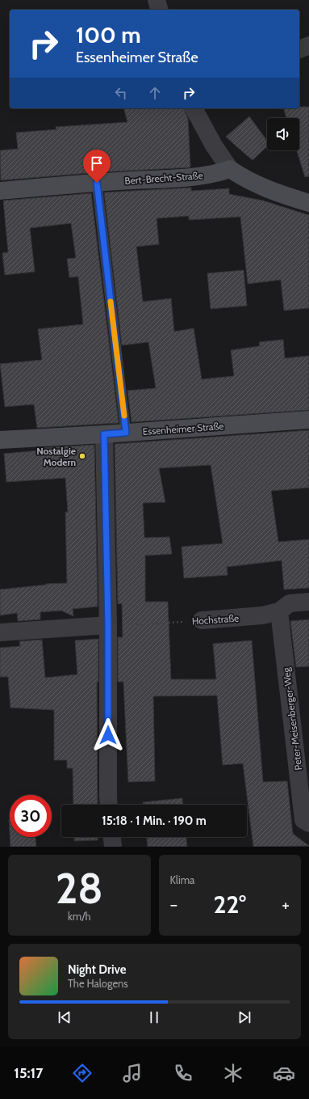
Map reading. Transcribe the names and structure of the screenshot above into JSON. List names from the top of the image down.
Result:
{
  "streets": {
    "street": [
      "Bert-Brecht-Straße",
      "Essenheimer Straße",
      "Hochstraße",
      "Peter-Meisenberger-Weg"
    ]
  },
  "crossings": [
    ["Hochstraße", "Peter-Meisenberger-Weg"]
  ],
  "places": ["Nostalgie Modern"],
  "page": {
    "turn": ["100 m", "Essenheimer Straße"],
    "limit": "30",
    "trip": "15:18 · 1 Min. · 190 m",
    "tile": [
      ["28", "km/h"],
      "Klima"
    ],
    "heat": ["−", "22°", "+"],
    "song": ["Night Drive", "The Halogens"],
    "tabs": "15:17"
  }
}
